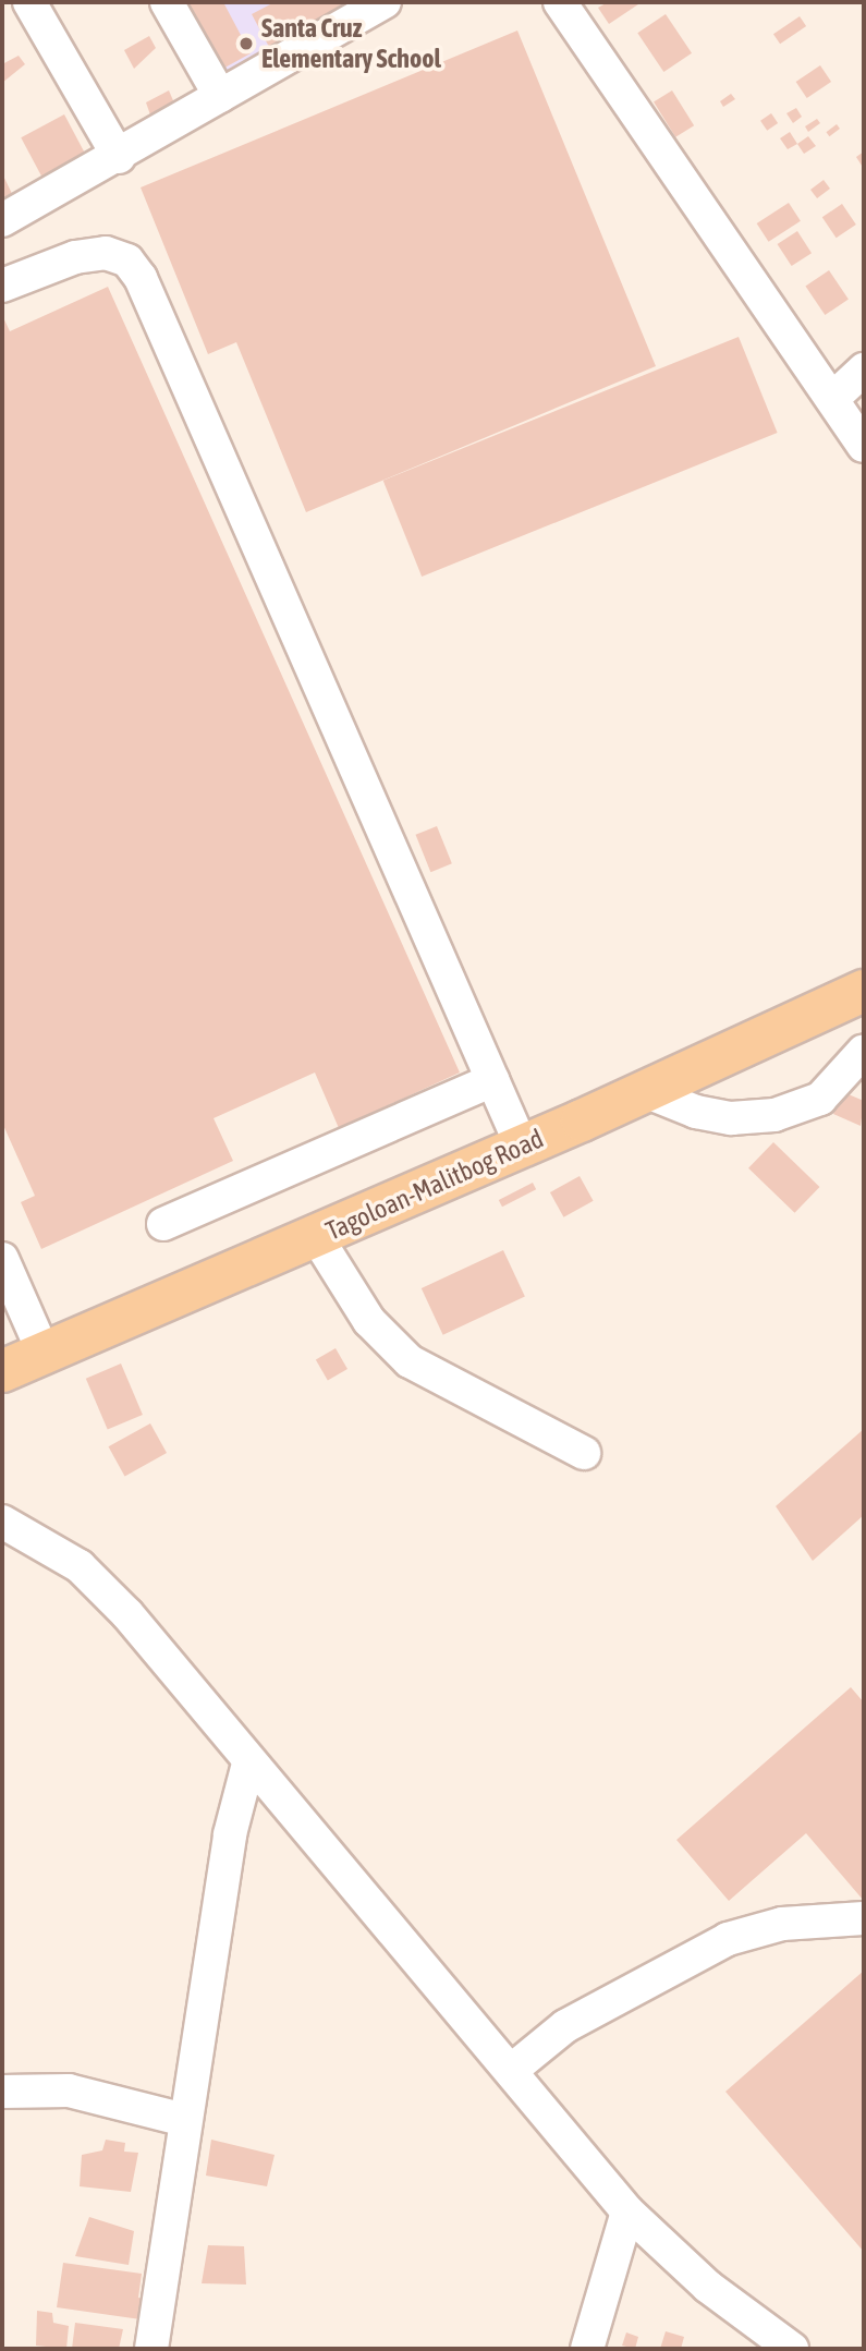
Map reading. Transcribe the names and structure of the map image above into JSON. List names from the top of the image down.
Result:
{
  "streets": {
    "main road": ["Tagoloan-Malitbog Road"]
  },
  "places": ["Santa Cruz Elementary School"]
}
